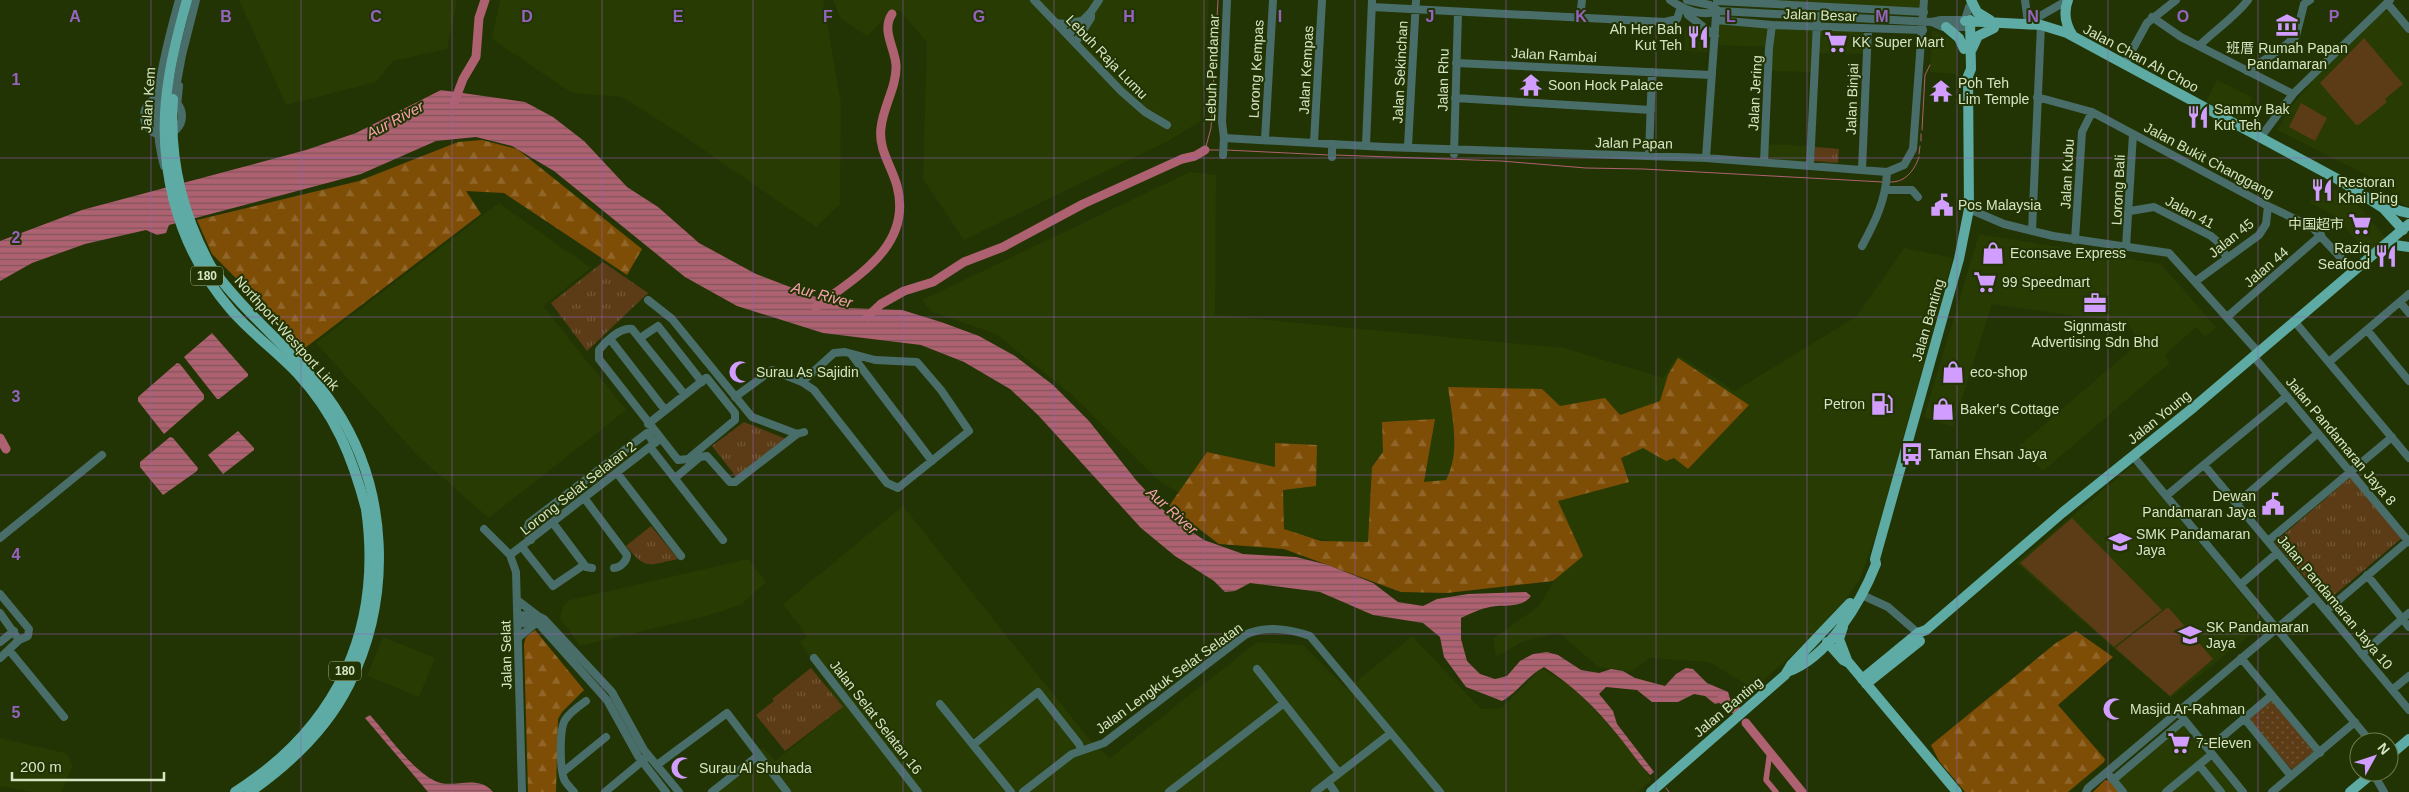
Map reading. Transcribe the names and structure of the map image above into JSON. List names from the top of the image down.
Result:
{
  "streets": {
    "main road": [
      "Jalan Chan Ah Choo",
      "180",
      "Jalan Banting",
      "Northport-Westport Link",
      "Jalan Young"
    ],
    "street": [
      "Jalan Besar",
      "Jalan Rambai",
      "Lebuh Raja Lumu",
      "Lebuh Pendamar",
      "Lorong Kempas",
      "Jalan Kempas",
      "Jalan Sekinchan",
      "Jalan Rhu",
      "Jalan Jering",
      "Jalan Binjai",
      "Jalan Kem",
      "Jalan Papan",
      "Jalan Bukit Changgang",
      "Jalan Kubu",
      "Lorong Bali",
      "Jalan 41",
      "Jalan 45",
      "Jalan 44",
      "Jalan Pandamaran Jaya 8",
      "Lorong Selat Selatan 2",
      "Jalan Pandamaran Jaya 10",
      "Jalan Selat",
      "Jalan Lengkuk Selat Selatan",
      "Jalan Selat Selatan 16"
    ]
  },
  "crossings": [
    ["Jalan Besar", "Jalan Jering"],
    ["Jalan Besar", "Jalan Binjai"],
    ["Jalan Rambai", "Jalan Rhu"],
    ["Jalan Chan Ah Choo", "Jalan Banting"],
    ["Jalan Chan Ah Choo", "Jalan Young"],
    ["Lebuh Pendamar", "Jalan Papan"],
    ["Lorong Kempas", "Jalan Papan"],
    ["Jalan Kempas", "Jalan Papan"],
    ["Jalan Sekinchan", "Jalan Papan"],
    ["Jalan Rhu", "Jalan Papan"],
    ["Jalan Jering", "Jalan Papan"],
    ["Jalan Binjai", "Jalan Papan"],
    ["Jalan Kem", "Northport-Westport Link"],
    ["Jalan Bukit Changgang", "Jalan Kubu"],
    ["Jalan Bukit Changgang", "Lorong Bali"],
    ["Jalan Bukit Changgang", "Jalan 45"],
    ["Jalan Bukit Changgang", "Jalan 44"],
    ["Jalan Bukit Changgang", "Jalan Young"],
    ["Jalan Kubu", "Jalan Pandamaran Jaya 8"],
    ["Lorong Bali", "Jalan 41"],
    ["Lorong Bali", "Jalan Pandamaran Jaya 8"],
    ["Jalan 41", "Jalan 45"],
    ["Jalan 45", "Jalan Pandamaran Jaya 8"],
    ["Jalan 44", "Jalan Pandamaran Jaya 8"],
    ["Jalan Banting", "Jalan Pandamaran Jaya 8"],
    ["Jalan Young", "Jalan Pandamaran Jaya 8"],
    ["Lorong Selat Selatan 2", "Jalan Selat"]
  ],
  "water": ["Aur River"],
  "places": {
    "museum": ["班厝 Rumah Papan Pandamaran"],
    "restaurant": [
      "Ah Her Bah Kut Teh",
      "Sammy Bak Kut Teh",
      "Restoran Khai Ping",
      "Raziq Seafood"
    ],
    "supermarket": [
      "KK Super Mart",
      "中国超市",
      "99 Speedmart",
      "7-Eleven"
    ],
    "temple": ["Soon Hock Palace", "Poh Teh Lim Temple"],
    "public building": ["Pos Malaysia", "Dewan Pandamaran Jaya"],
    "shop": ["Econsave Express", "eco-shop", "Baker's Cottage"],
    "office": ["Signmastr Advertising Sdn Bhd"],
    "mosque": ["Surau As Sajidin", "Masjid Ar-Rahman", "Surau Al Shuhada"],
    "fuel station": ["Petron"],
    "bus stop": ["Taman Ehsan Jaya"],
    "school or university": ["SMK Pandamaran Jaya", "SK Pandamaran Jaya"]
  },
  "scale_bar": "200 m",
  "north": "top right",
  "grid": {
    "columns": [
      "A",
      "B",
      "C",
      "D",
      "E",
      "F",
      "G",
      "H",
      "I",
      "J",
      "K",
      "L",
      "M",
      "N",
      "O",
      "P"
    ],
    "rows": [
      "1",
      "2",
      "3",
      "4",
      "5"
    ]
  }
}
